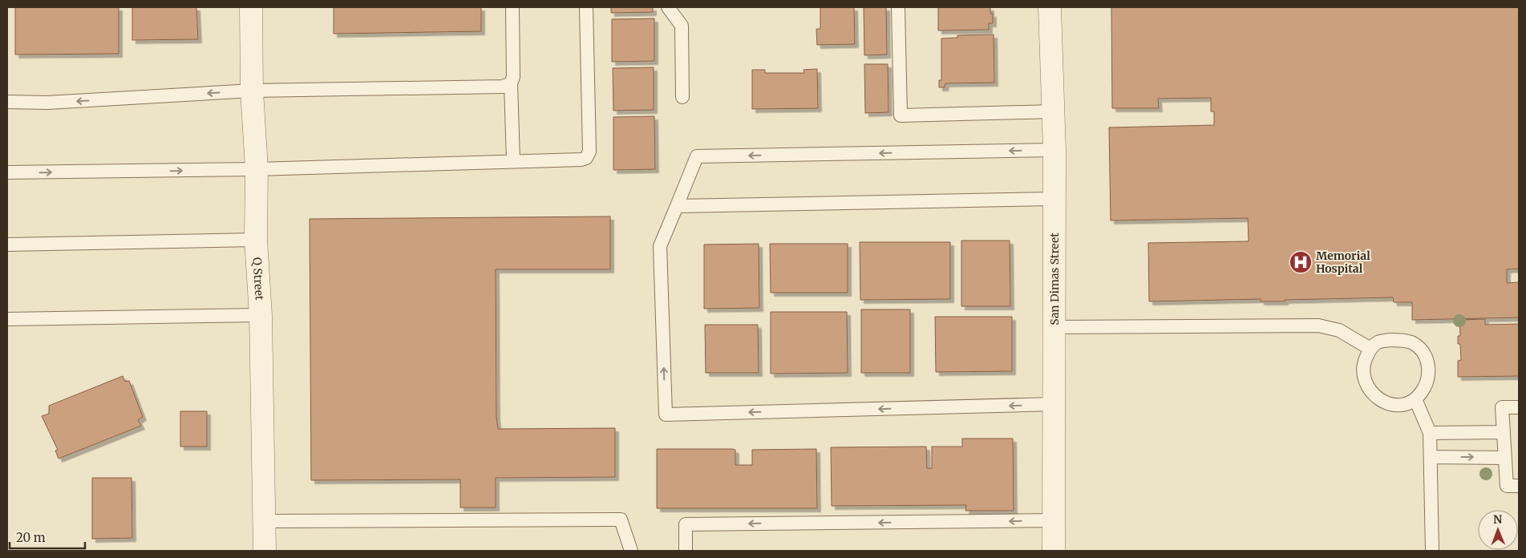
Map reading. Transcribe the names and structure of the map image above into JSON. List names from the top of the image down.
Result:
{
  "streets": {
    "street": ["Q Street", "San Dimas Street"]
  },
  "places": {
    "hospital": ["Memorial Hospital"]
  },
  "scale_bar": "20 m",
  "north": "top"
}
